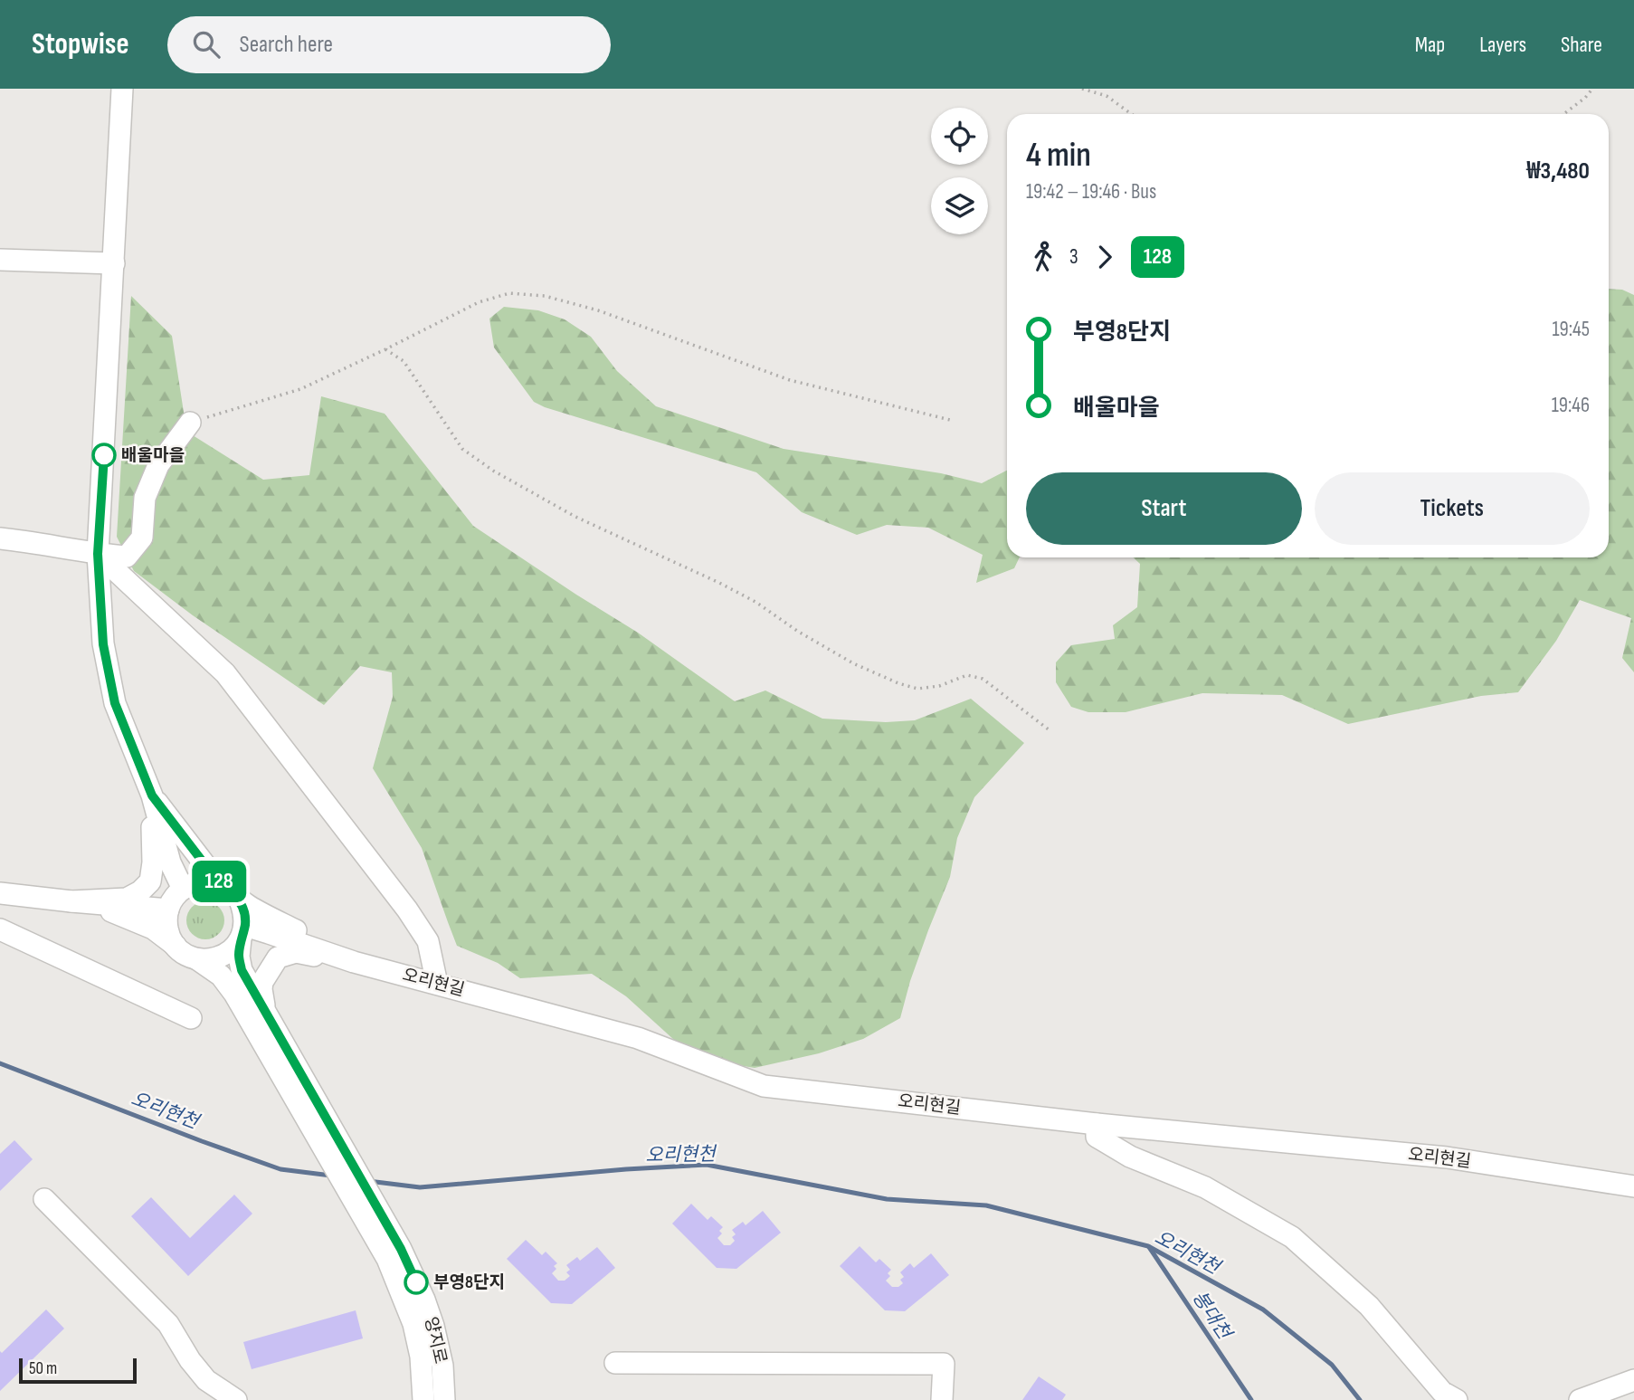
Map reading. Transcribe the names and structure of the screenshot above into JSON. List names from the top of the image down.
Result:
{
  "streets": {
    "street": ["오리현길", "양지로"]
  },
  "water": ["오리현천", "봉대천"],
  "places": ["배울마을", "부영8단지"],
  "lines": ["bus line 128"],
  "scale_bar": "50 m",
  "page": {
    "header": "Stopwise",
    "search": "Search here",
    "nav": ["Map", "Layers", "Share"],
    "on_map": "128",
    "heading": ["4 min", "19:42 – 19:46 · Bus", "₩3,480"],
    "legs": ["3", "128"],
    "list": [
      {
        "name": "부영8단지",
        "value": "19:45"
      },
      {
        "name": "배울마을",
        "value": "19:46"
      }
    ],
    "buttons": ["Start", "Tickets"],
    "scale": "50 m"
  }
}
